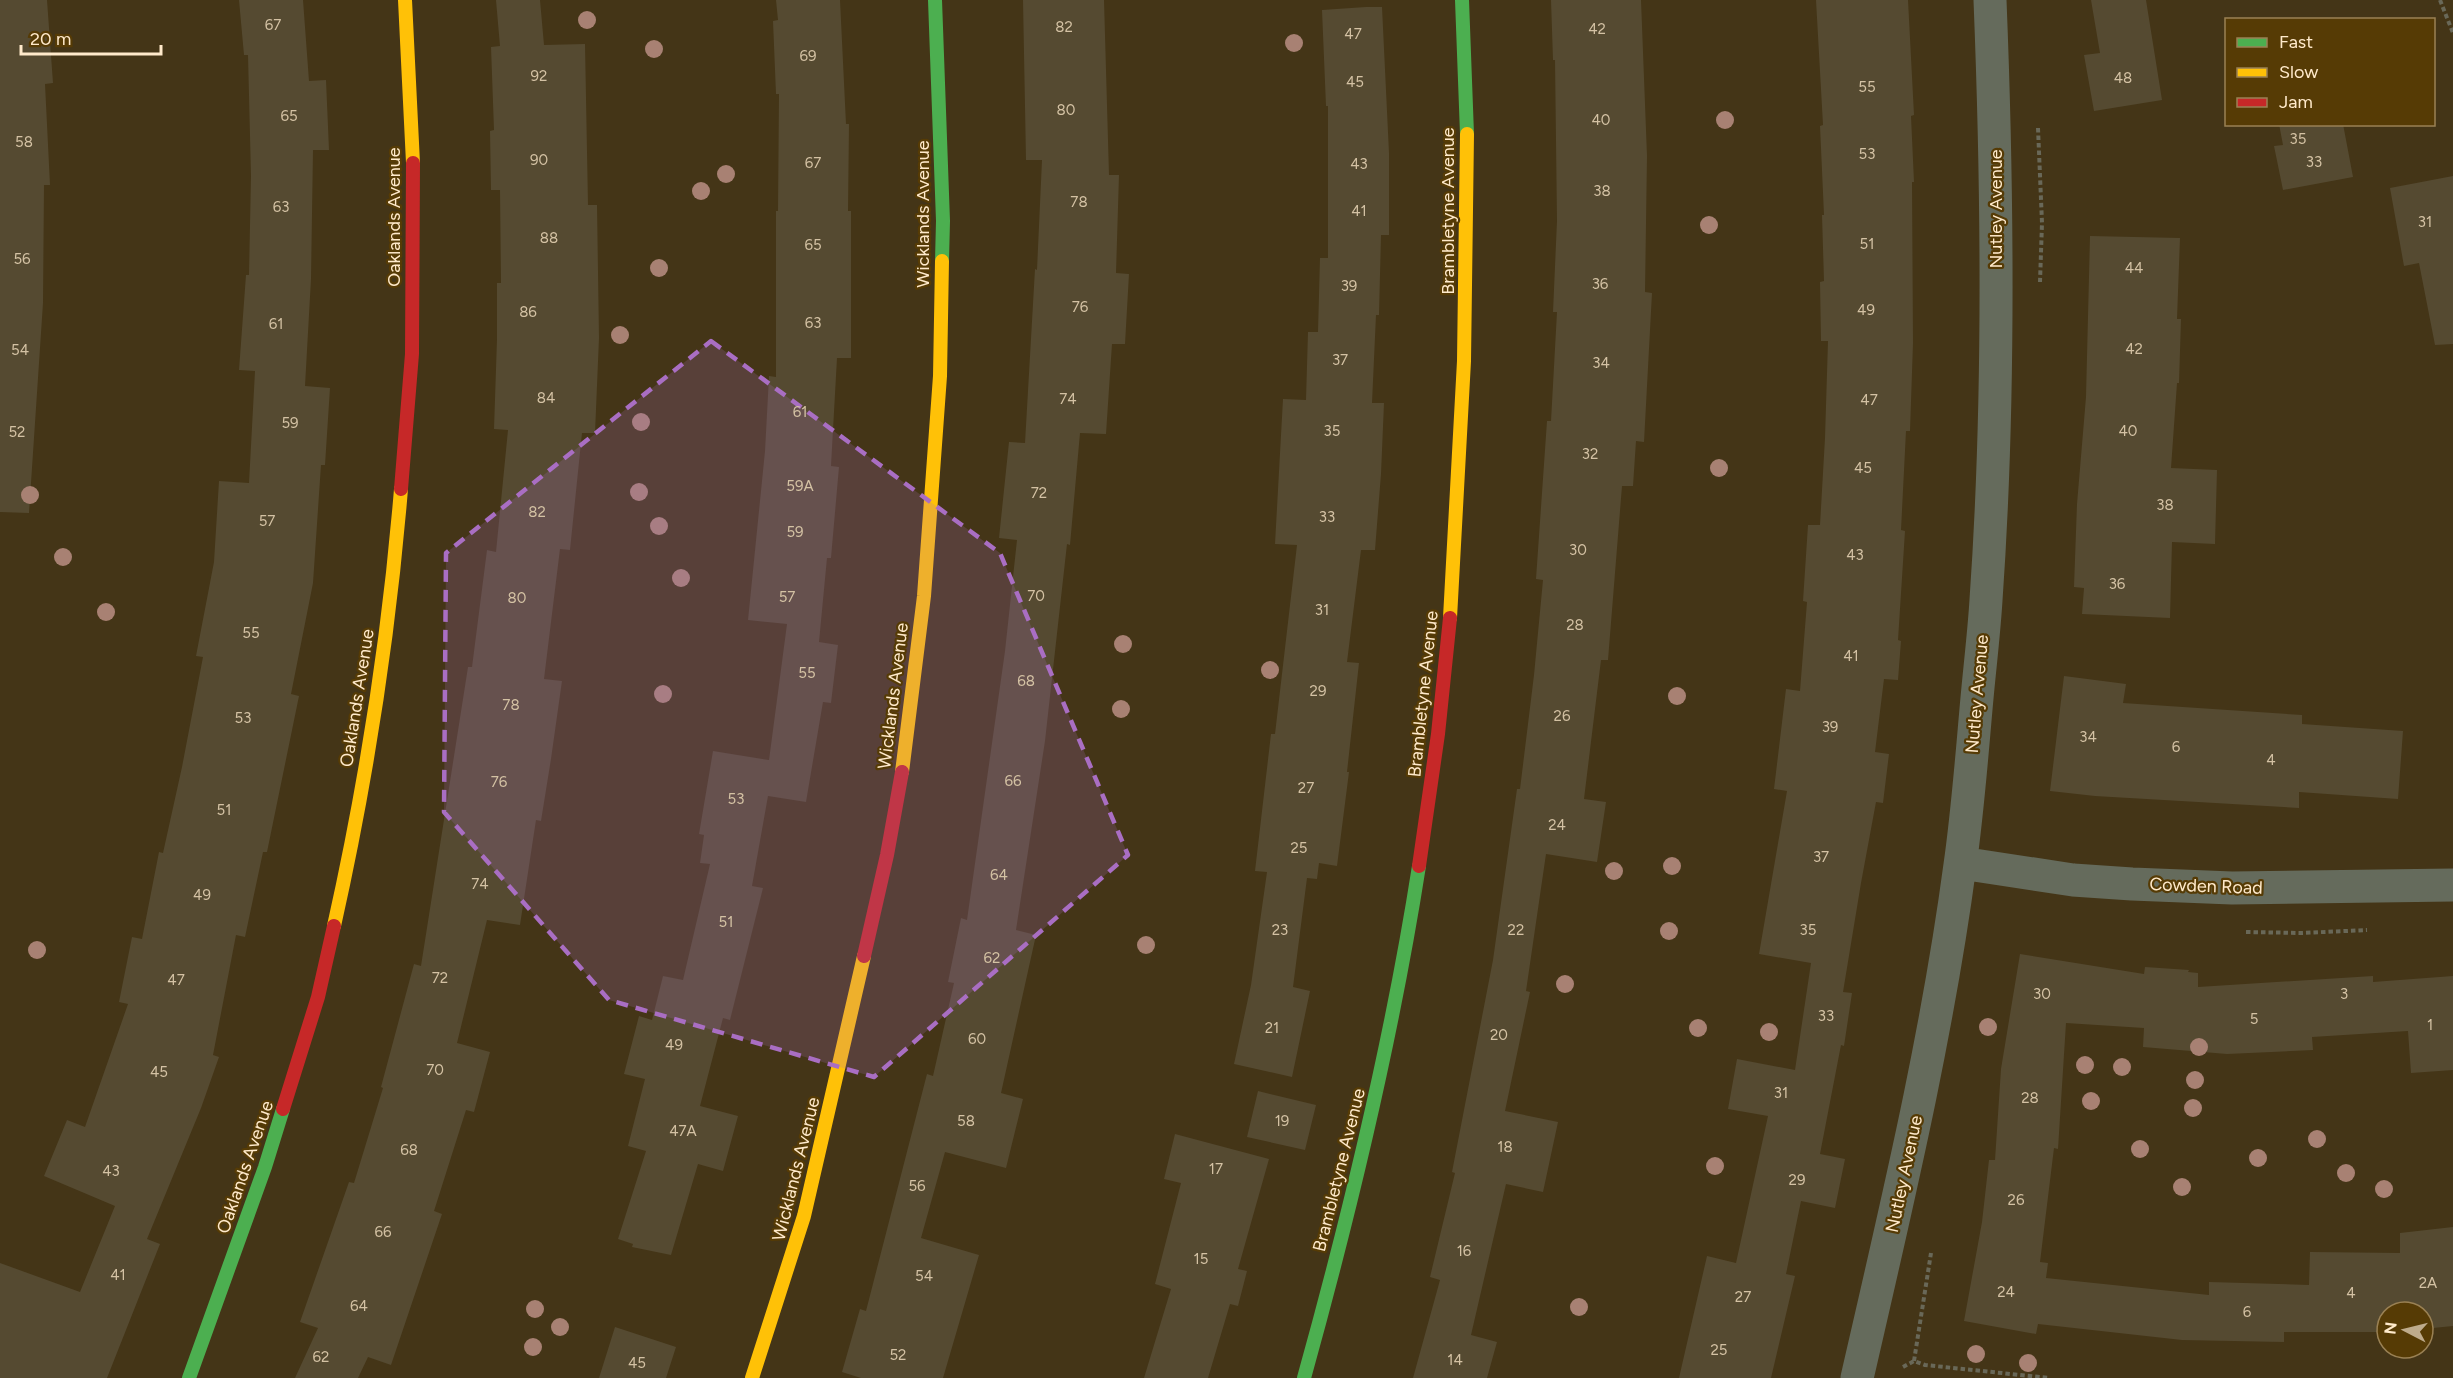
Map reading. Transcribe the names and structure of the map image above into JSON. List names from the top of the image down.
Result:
{
  "streets": {
    "street": [
      "Nutley Avenue",
      "Brambletyne Avenue",
      "Wicklands Avenue",
      "Oaklands Avenue",
      "Cowden Road"
    ]
  },
  "crossings": [
    ["Nutley Avenue", "Cowden Road"]
  ],
  "house_numbers": [
    "67",
    "82",
    "42",
    "47",
    "69",
    "92",
    "48",
    "45",
    "55",
    "80",
    "65",
    "40",
    "35",
    "58",
    "53",
    "90",
    "33",
    "67",
    "43",
    "38",
    "78",
    "63",
    "41",
    "31",
    "88",
    "51",
    "65",
    "56",
    "44",
    "36",
    "39",
    "76",
    "49",
    "86",
    "63",
    "61",
    "42",
    "54",
    "37",
    "34",
    "84",
    "74",
    "47",
    "61",
    "59",
    "35",
    "40",
    "52",
    "32",
    "45",
    "59A",
    "72",
    "38",
    "82",
    "33",
    "57",
    "59",
    "30",
    "43",
    "36",
    "70",
    "57",
    "80",
    "31",
    "28",
    "55",
    "41",
    "55",
    "68",
    "29",
    "78",
    "26",
    "53",
    "39",
    "34",
    "6",
    "4",
    "66",
    "76",
    "27",
    "53",
    "51",
    "24",
    "25",
    "37",
    "64",
    "74",
    "49",
    "51",
    "23",
    "22",
    "35",
    "62",
    "72",
    "47",
    "30",
    "3",
    "33",
    "5",
    "1",
    "21",
    "20",
    "60",
    "49",
    "70",
    "45",
    "31",
    "28",
    "58",
    "19",
    "47A",
    "18",
    "68",
    "17",
    "43",
    "29",
    "56",
    "26",
    "66",
    "16",
    "15",
    "41",
    "54",
    "2A",
    "24",
    "4",
    "27",
    "64",
    "6",
    "25",
    "52",
    "62",
    "14",
    "45"
  ],
  "legend": ["Fast", "Slow", "Jam"],
  "scale_bar": "20 m",
  "north": "left"
}
